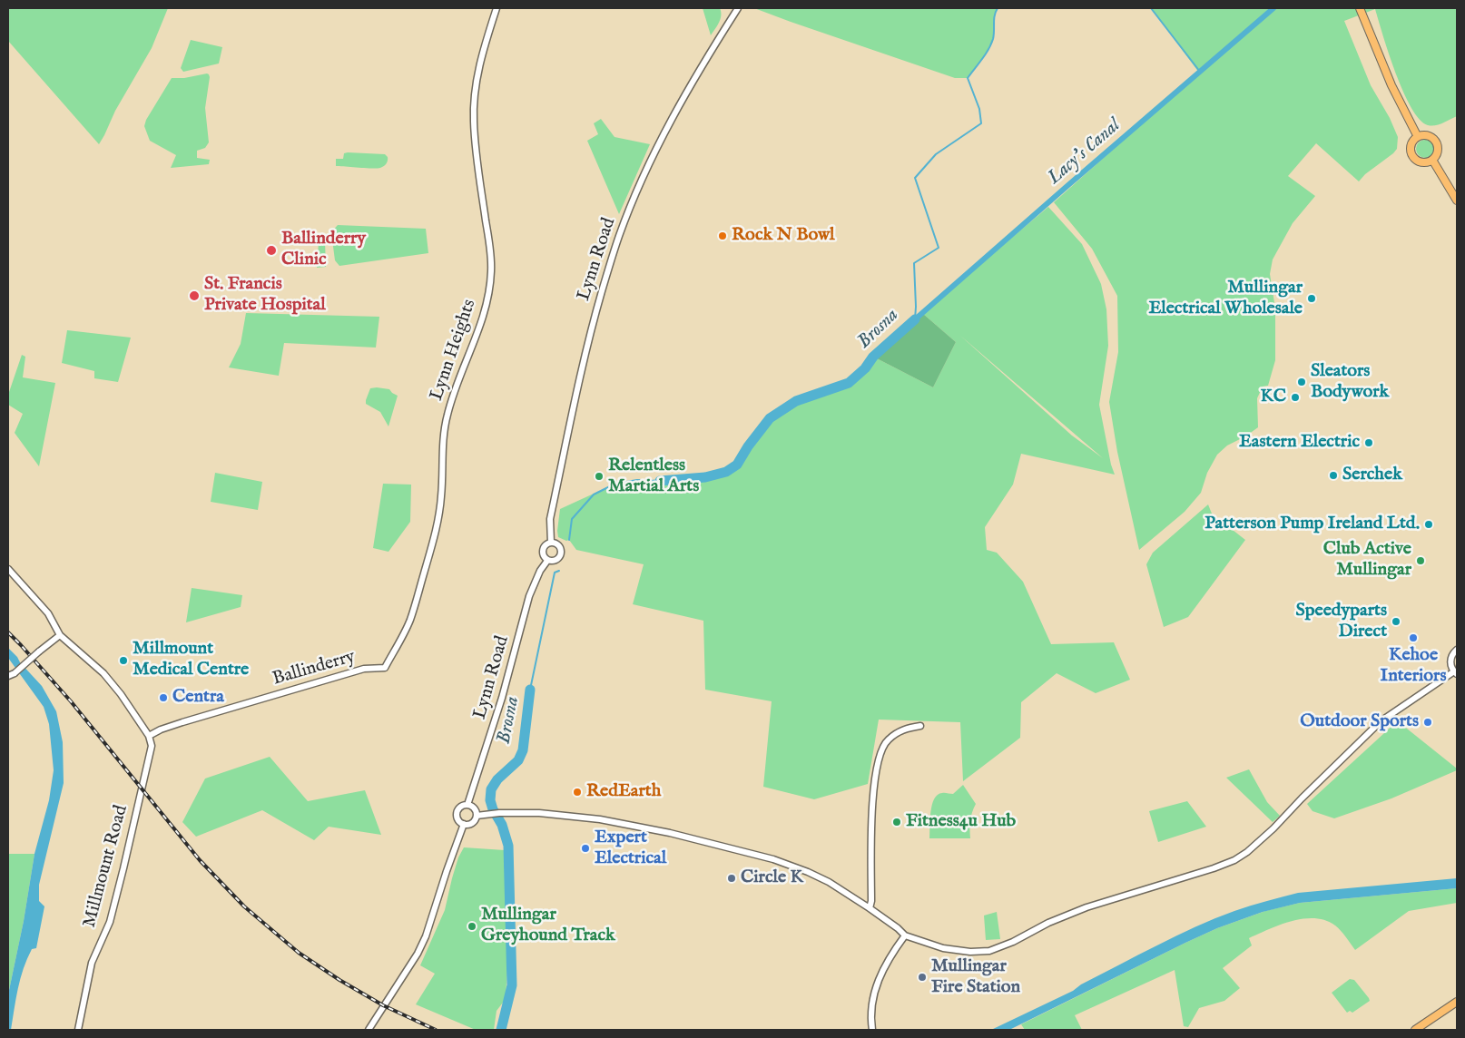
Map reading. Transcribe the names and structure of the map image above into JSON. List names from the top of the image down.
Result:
{
  "streets": {
    "street": [
      "Lynn Road",
      "Lynn Heights",
      "Ballinderry",
      "Millmount Road"
    ]
  },
  "crossings": [
    ["Lynn Heights", "Ballinderry"],
    ["Ballinderry", "Millmount Road"]
  ],
  "water": ["Lacy's Canal", "Brosna"],
  "places": [
    "Rock N Bowl",
    "Ballinderry Clinic",
    "St. Francis Private Hospital",
    "Mullingar Electrical Wholesale",
    "Sleators Bodywork",
    "KC",
    "Eastern Electric",
    "Serchek",
    "Relentless Martial Arts",
    "Patterson Pump Ireland Ltd.",
    "Club Active Mullingar",
    "Speedyparts Direct",
    "Kehoe Interiors",
    "Millmount Medical Centre",
    "Centra",
    "Outdoor Sports",
    "RedEarth",
    "Fitness4u Hub",
    "Expert Electrical",
    "Circle K",
    "Mullingar Greyhound Track",
    "Mullingar Fire Station"
  ]
}
